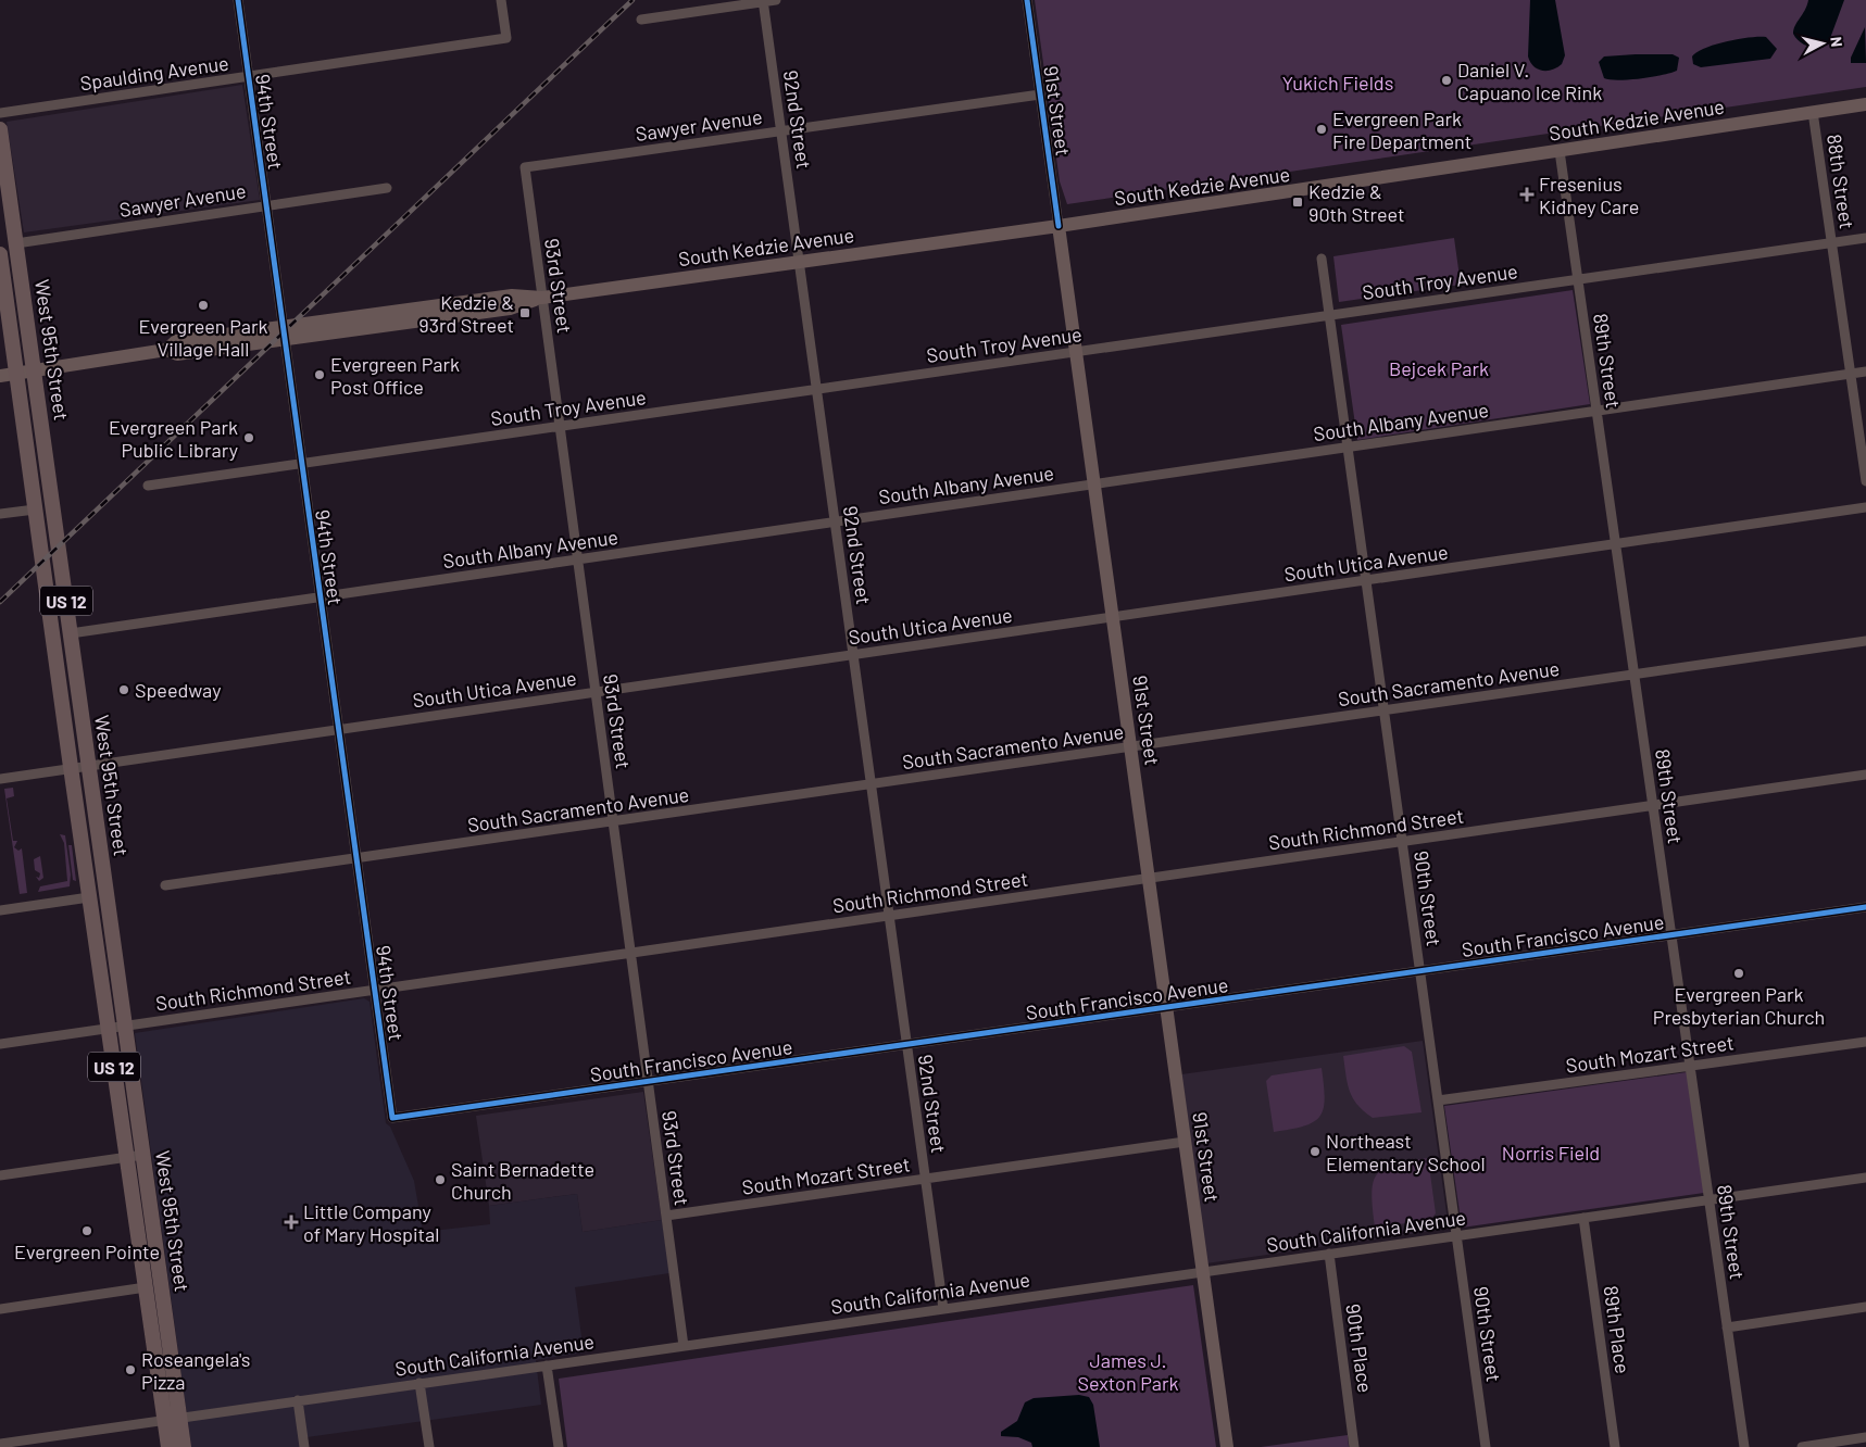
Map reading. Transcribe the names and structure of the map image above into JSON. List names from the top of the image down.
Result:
{
  "streets": {
    "main road": [
      "91st Street",
      "South Kedzie Avenue",
      "West 95th Street",
      "US 12"
    ],
    "street": [
      "Spaulding Avenue",
      "92nd Street",
      "94th Street",
      "Sawyer Avenue",
      "88th Street",
      "South Troy Avenue",
      "93rd Street",
      "89th Street",
      "South Albany Avenue",
      "South Utica Avenue",
      "South Sacramento Avenue",
      "South Richmond Street",
      "90th Street",
      "South Francisco Avenue",
      "South Mozart Street",
      "South California Avenue",
      "89th Place",
      "90th Place"
    ]
  },
  "crossings": [
    ["Spaulding Avenue", "94th Street"],
    ["91st Street", "South Kedzie Avenue"],
    ["91st Street", "Sawyer Avenue"],
    ["91st Street", "South Troy Avenue"],
    ["91st Street", "South Albany Avenue"],
    ["91st Street", "South Utica Avenue"],
    ["91st Street", "South Sacramento Avenue"],
    ["91st Street", "South Richmond Street"],
    ["91st Street", "South Francisco Avenue"],
    ["91st Street", "South Mozart Street"],
    ["91st Street", "South California Avenue"],
    ["92nd Street", "South Kedzie Avenue"],
    ["92nd Street", "Sawyer Avenue"],
    ["92nd Street", "South Troy Avenue"],
    ["92nd Street", "South Albany Avenue"],
    ["92nd Street", "South Utica Avenue"],
    ["92nd Street", "South Sacramento Avenue"],
    ["92nd Street", "South Richmond Street"],
    ["92nd Street", "South Francisco Avenue"],
    ["92nd Street", "South Mozart Street"],
    ["92nd Street", "South California Avenue"],
    ["South Kedzie Avenue", "94th Street"],
    ["South Kedzie Avenue", "88th Street"],
    ["South Kedzie Avenue", "93rd Street"],
    ["South Kedzie Avenue", "West 95th Street"],
    ["South Kedzie Avenue", "89th Street"],
    ["94th Street", "Sawyer Avenue"],
    ["94th Street", "South Troy Avenue"],
    ["94th Street", "South Albany Avenue"],
    ["94th Street", "South Utica Avenue"],
    ["94th Street", "South Sacramento Avenue"],
    ["94th Street", "South Richmond Street"],
    ["94th Street", "South Francisco Avenue"],
    ["Sawyer Avenue", "93rd Street"],
    ["Sawyer Avenue", "West 95th Street"],
    ["88th Street", "South Troy Avenue"],
    ["88th Street", "South Albany Avenue"],
    ["South Troy Avenue", "93rd Street"],
    ["South Troy Avenue", "89th Street"],
    ["South Troy Avenue", "90th Street"],
    ["93rd Street", "South Albany Avenue"],
    ["93rd Street", "South Utica Avenue"],
    ["93rd Street", "South Sacramento Avenue"],
    ["93rd Street", "South Richmond Street"],
    ["93rd Street", "South Francisco Avenue"],
    ["93rd Street", "South Mozart Street"],
    ["93rd Street", "South California Avenue"],
    ["West 95th Street", "South Albany Avenue"],
    ["West 95th Street", "South Utica Avenue"],
    ["West 95th Street", "South Richmond Street"],
    ["West 95th Street", "South California Avenue"],
    ["89th Street", "South Albany Avenue"],
    ["89th Street", "South Utica Avenue"],
    ["89th Street", "South Sacramento Avenue"],
    ["89th Street", "South Richmond Street"],
    ["89th Street", "South Francisco Avenue"],
    ["89th Street", "South Mozart Street"],
    ["89th Street", "South California Avenue"],
    ["South Albany Avenue", "90th Street"],
    ["South Utica Avenue", "90th Street"],
    ["South Sacramento Avenue", "90th Street"],
    ["South Richmond Street", "90th Street"],
    ["90th Street", "South Francisco Avenue"],
    ["90th Street", "South Mozart Street"],
    ["90th Street", "South California Avenue"],
    ["South California Avenue", "89th Place"],
    ["South California Avenue", "90th Place"]
  ],
  "parks": [
    "Yukich Fields",
    "Bejcek Park",
    "Norris Field",
    "James J. Sexton Park"
  ],
  "places": {
    "other": [
      "Daniel V. Capuano Ice Rink",
      "Evergreen Park Fire Department",
      "Evergreen Park Village Hall",
      "Evergreen Park Post Office",
      "Evergreen Park Public Library",
      "Speedway",
      "Evergreen Park Presbyterian Church",
      "Northeast Elementary School",
      "Saint Bernadette Church",
      "Evergreen Pointe",
      "Roseangela's Pizza"
    ],
    "health": ["Fresenius Kidney Care", "Little Company of Mary Hospital"],
    "transit": ["Kedzie & 90th Street", "Kedzie & 93rd Street"]
  },
  "north": "right"
}
